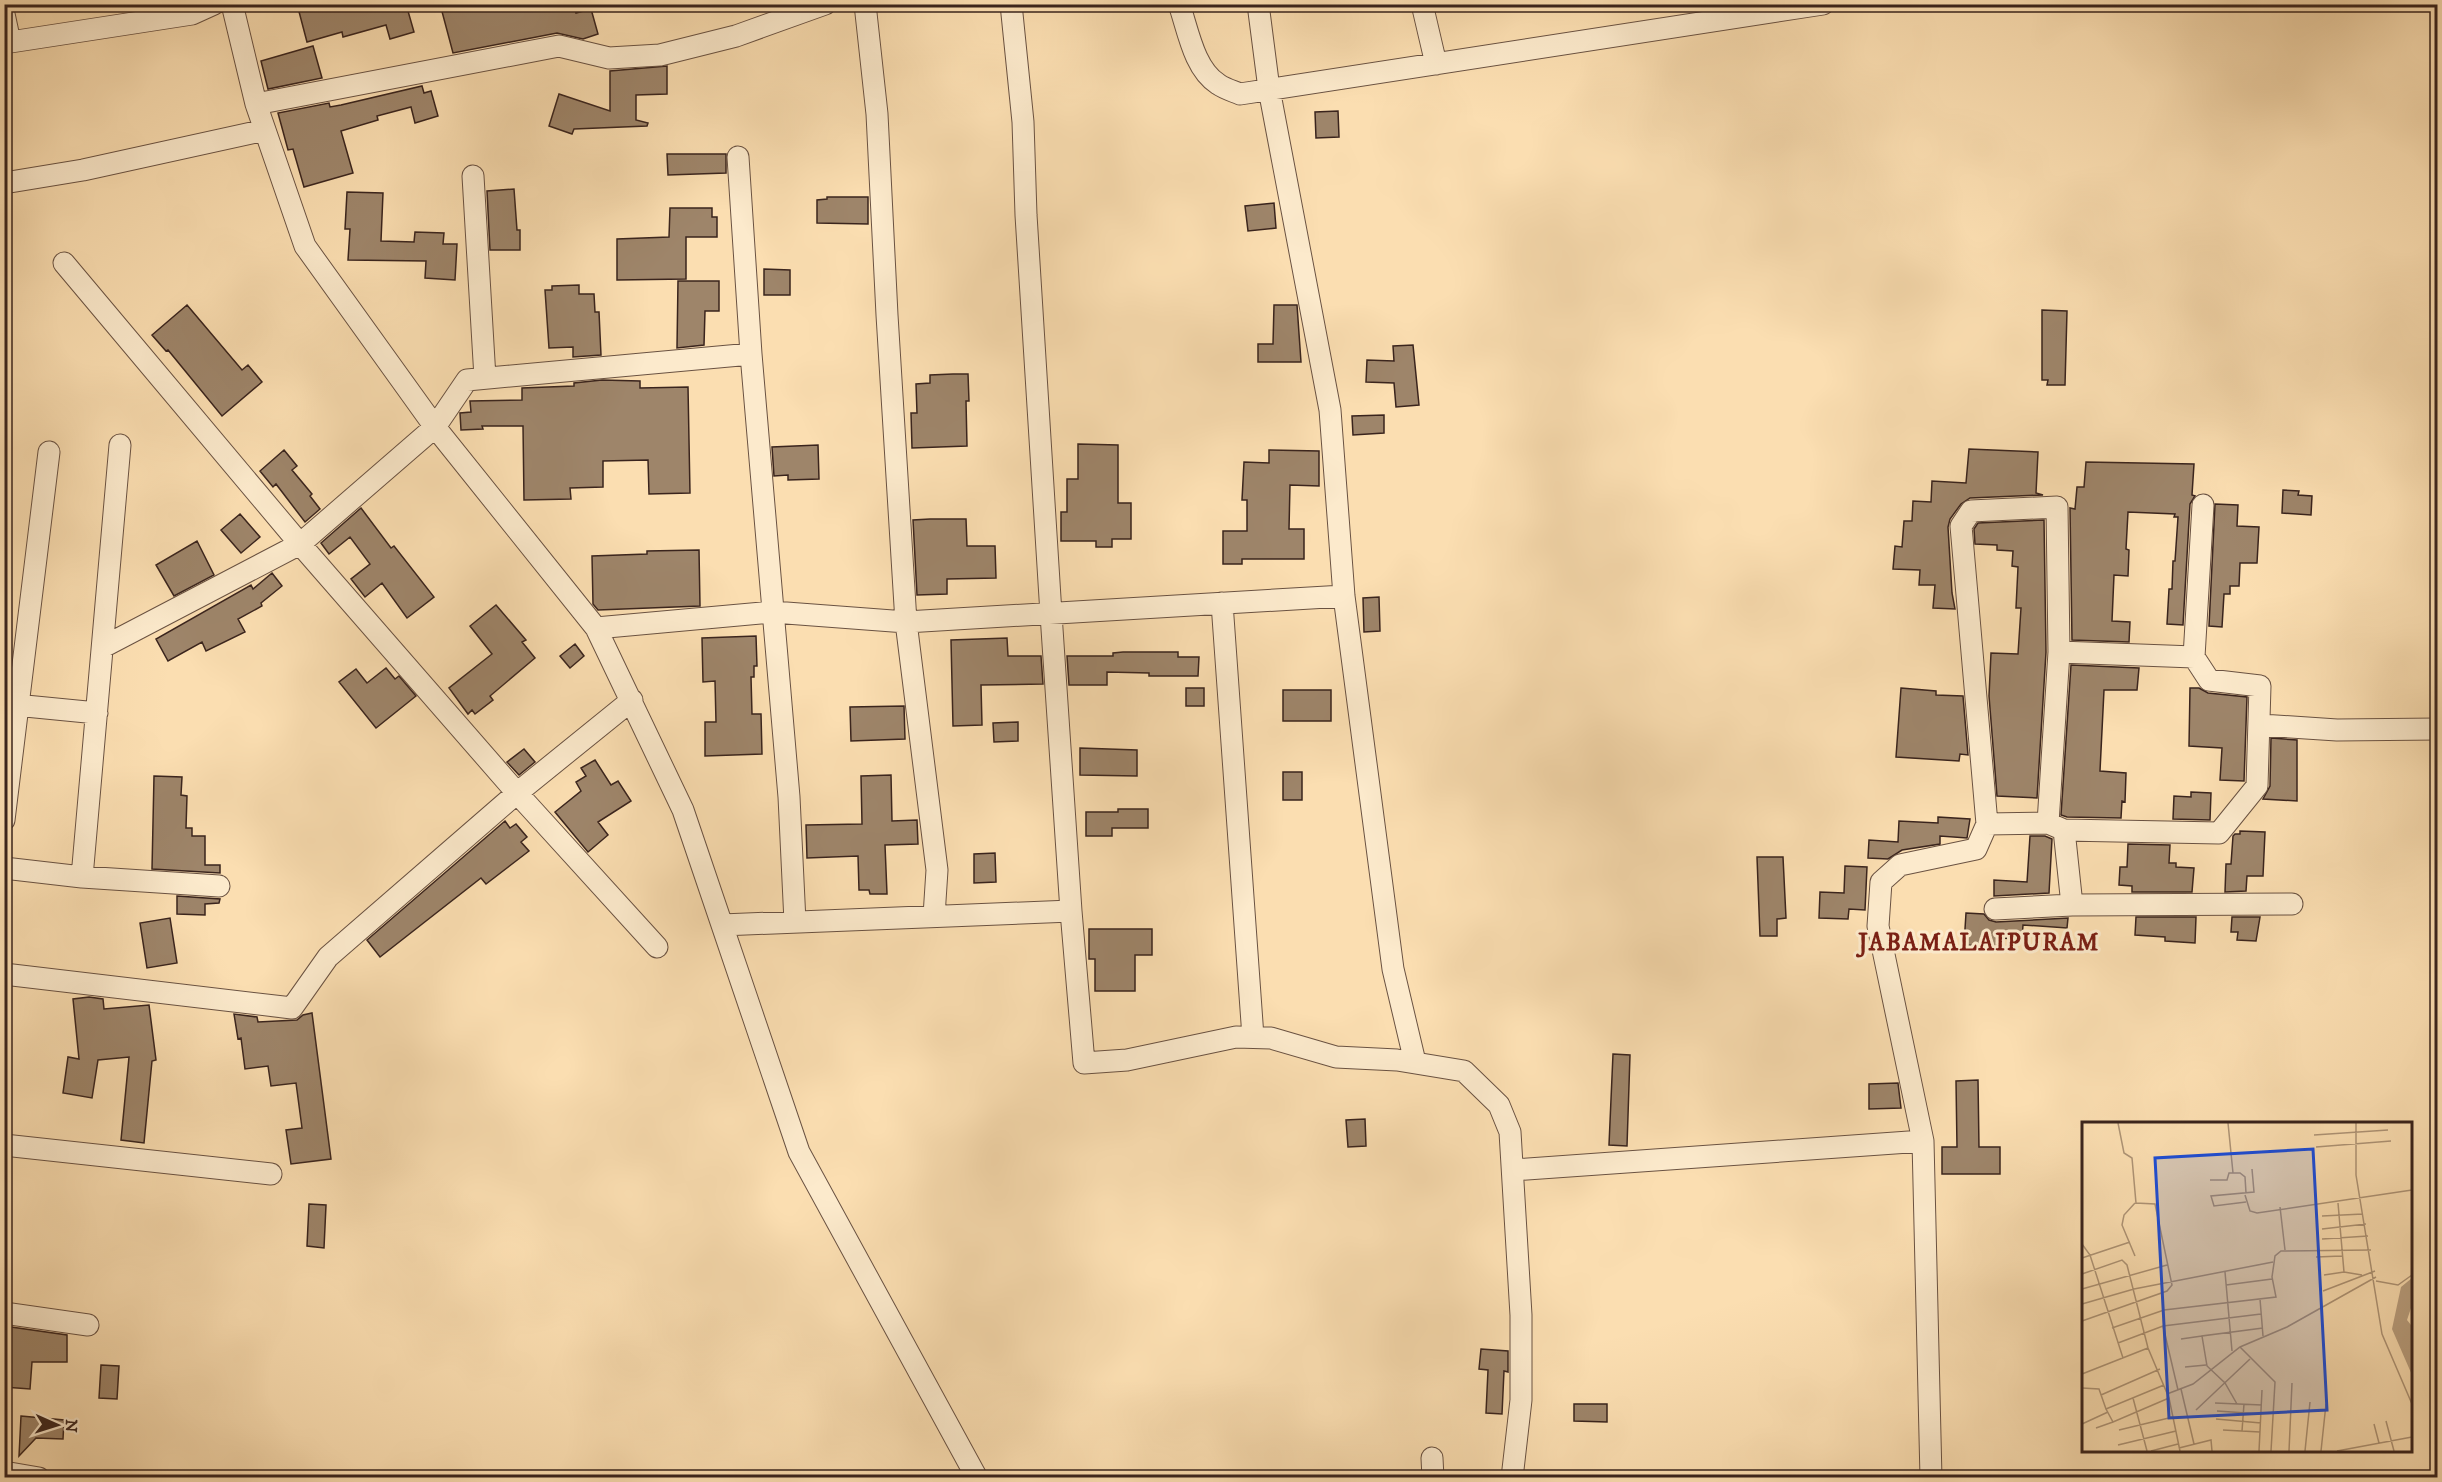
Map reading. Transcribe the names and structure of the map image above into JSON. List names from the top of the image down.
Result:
{
  "districts": ["JABAMALAIPURAM"],
  "north": "right"
}
